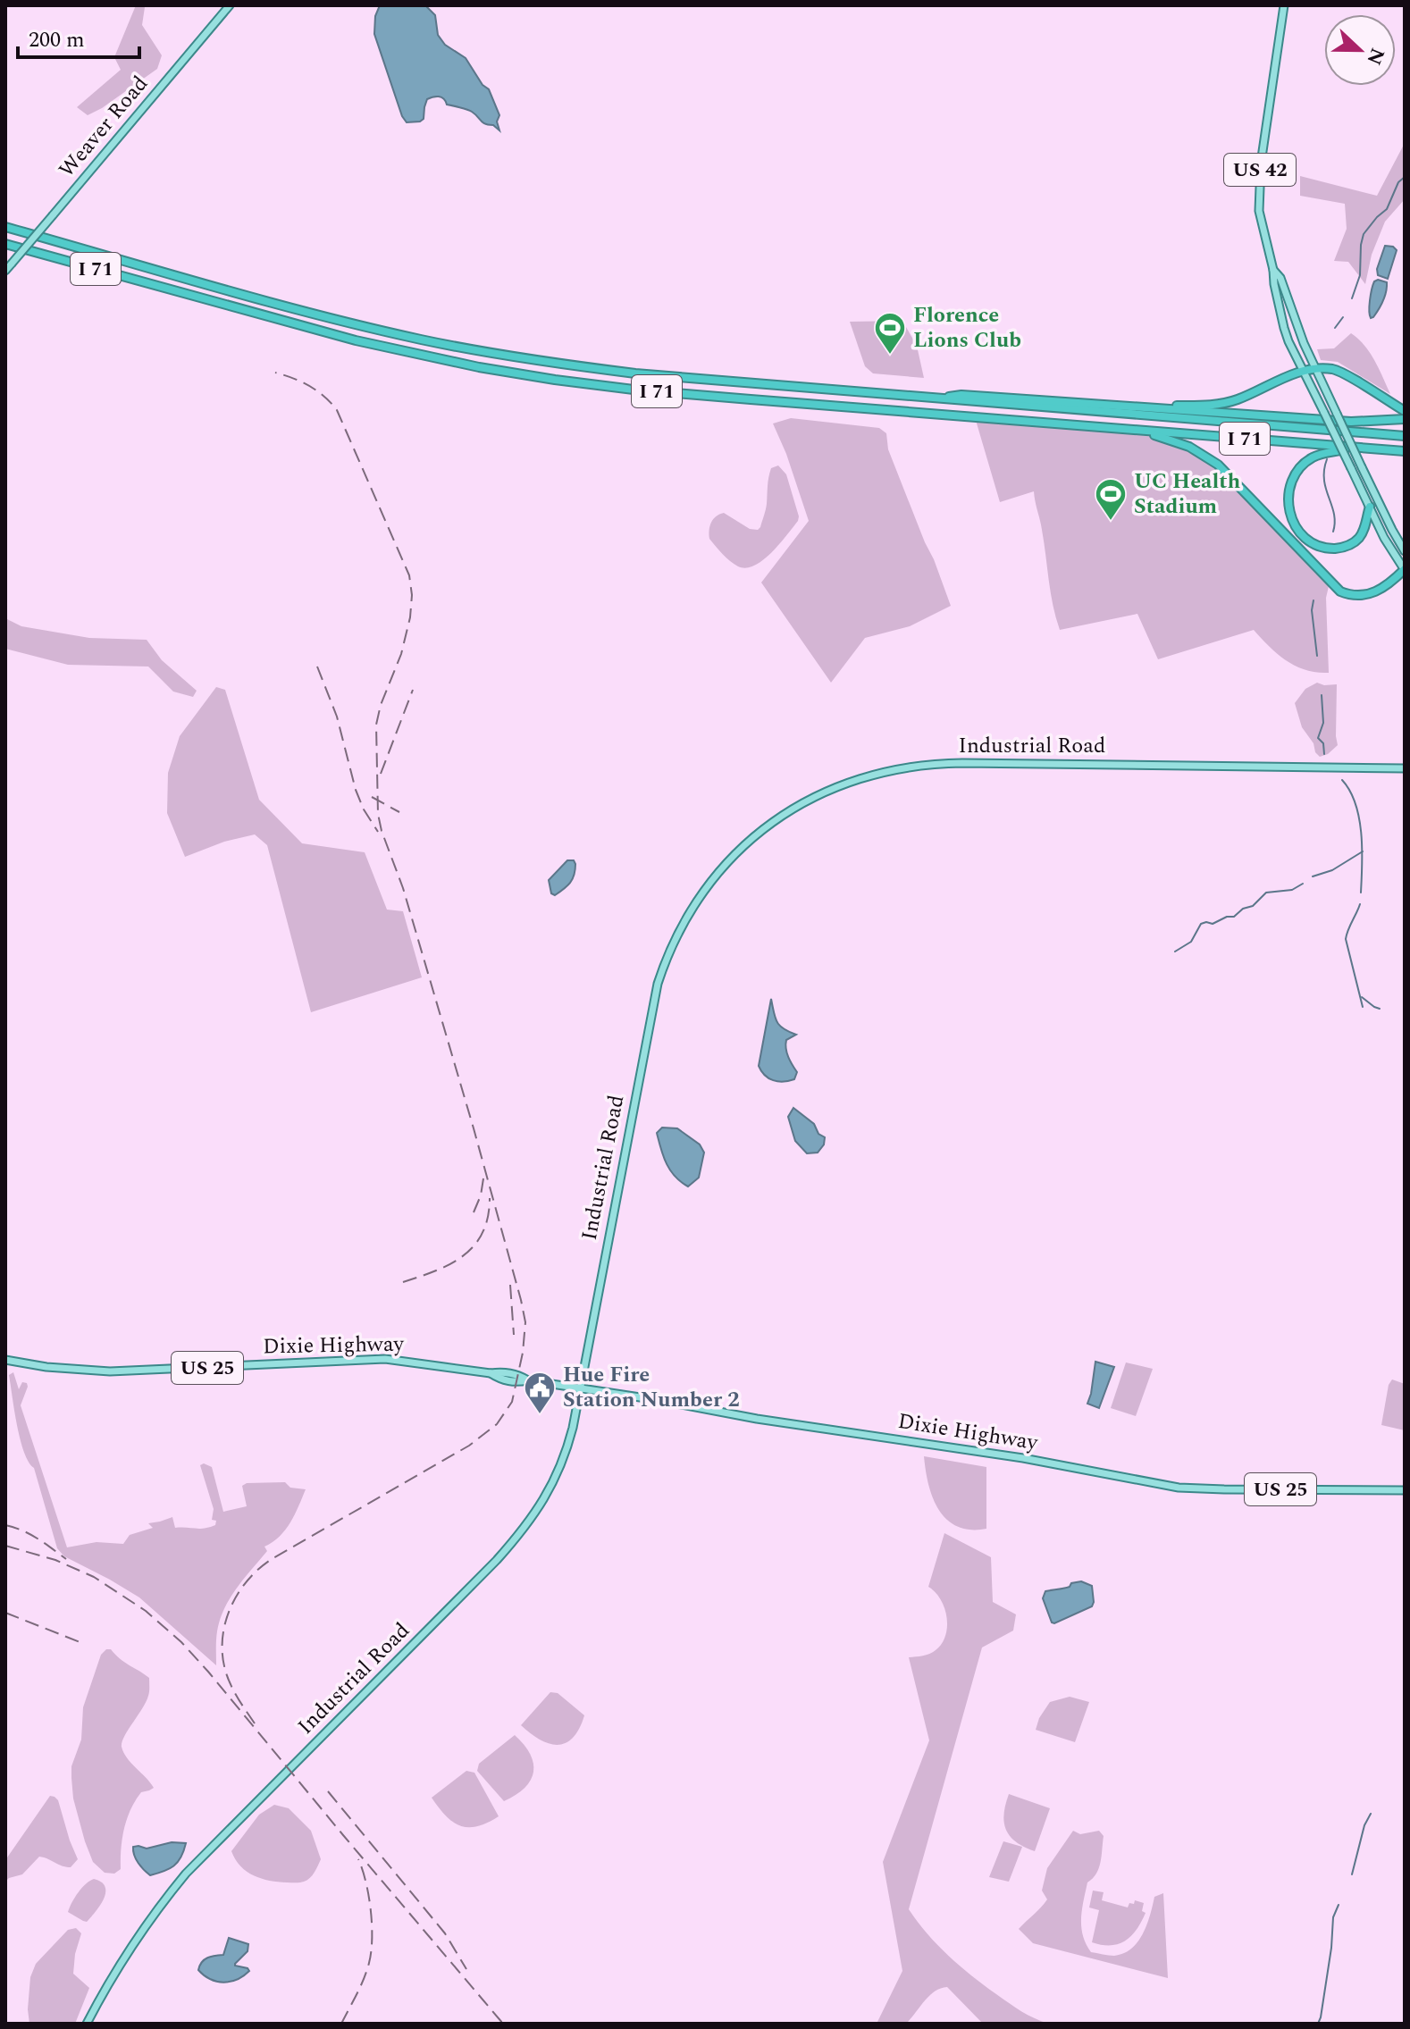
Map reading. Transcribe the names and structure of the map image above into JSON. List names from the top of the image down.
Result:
{
  "streets": {
    "highway": ["I 71"],
    "main road": [
      "Weaver Road",
      "US 42",
      "Industrial Road",
      "Dixie Highway",
      "US 25"
    ]
  },
  "crossings": [
    ["Industrial Road", "Dixie Highway"]
  ],
  "places": {
    "sports": ["Florence Lions Club", "UC Health Stadium"],
    "public building": ["Hue Fire Station Number 2"]
  },
  "scale_bar": "200 m",
  "north": "right"
}
